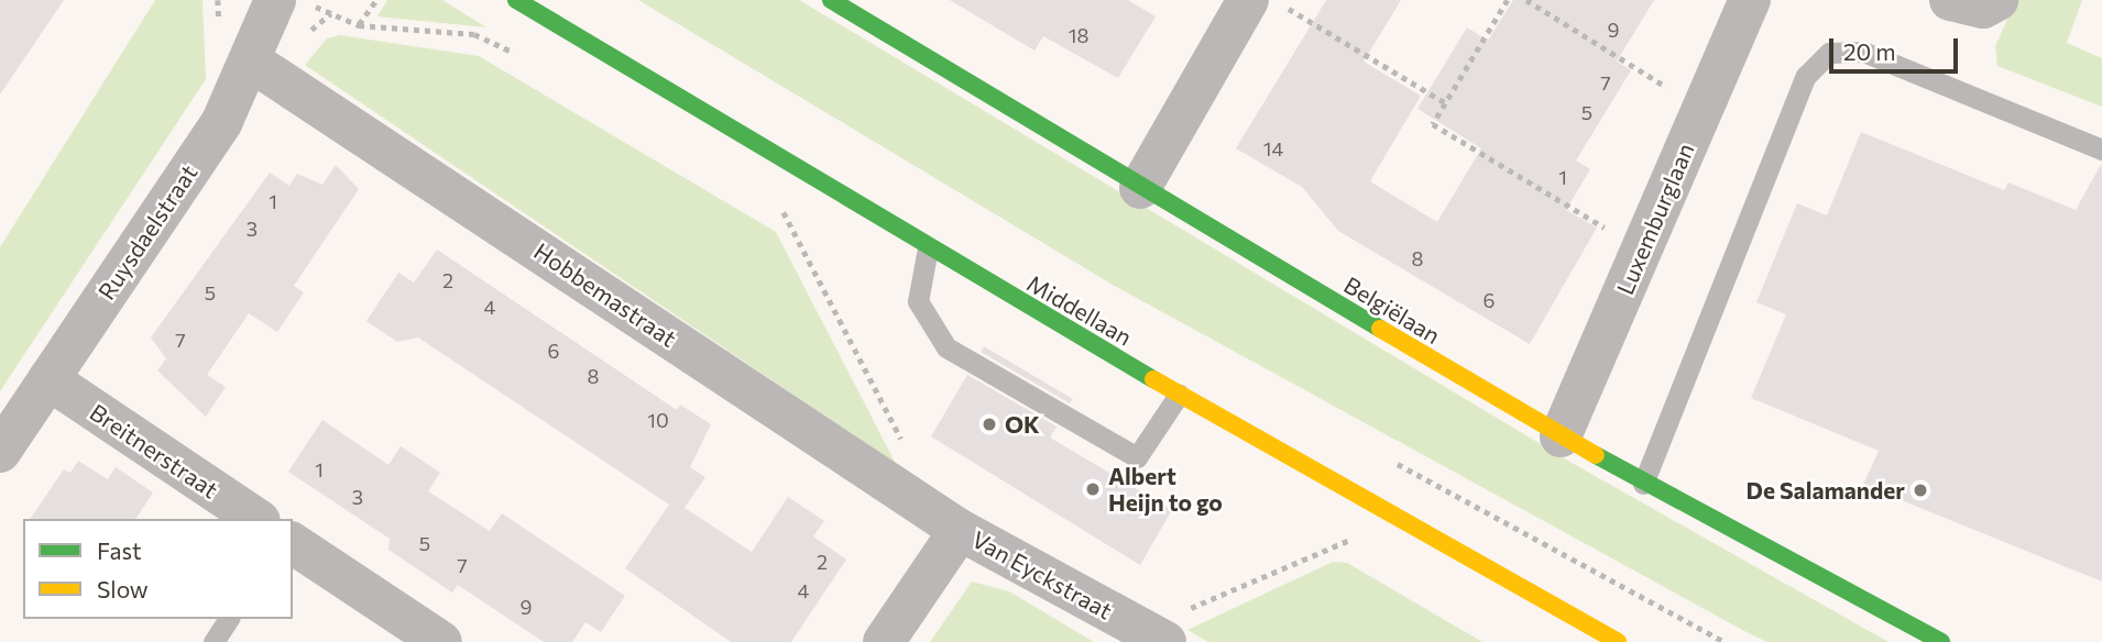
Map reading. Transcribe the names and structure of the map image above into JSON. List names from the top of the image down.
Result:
{
  "streets": {
    "main road": ["Middellaan", "Belgiëlaan"],
    "street": [
      "Luxemburglaan",
      "Ruysdaelstraat",
      "Hobbemastraat",
      "Breitnerstraat",
      "Van Eyckstraat"
    ]
  },
  "crossings": [
    ["Luxemburglaan", "Belgiëlaan"],
    ["Ruysdaelstraat", "Hobbemastraat"],
    ["Ruysdaelstraat", "Breitnerstraat"],
    ["Hobbemastraat", "Van Eyckstraat"]
  ],
  "places": ["OK", "Albert Heijn to go", "De Salamander"],
  "house_numbers": [
    "9",
    "18",
    "7",
    "5",
    "14",
    "1",
    "1",
    "3",
    "8",
    "2",
    "5",
    "6",
    "4",
    "7",
    "6",
    "8",
    "10",
    "1",
    "3",
    "5",
    "2",
    "7",
    "4",
    "9"
  ],
  "legend": ["Fast", "Slow"],
  "scale_bar": "20 m"
}
